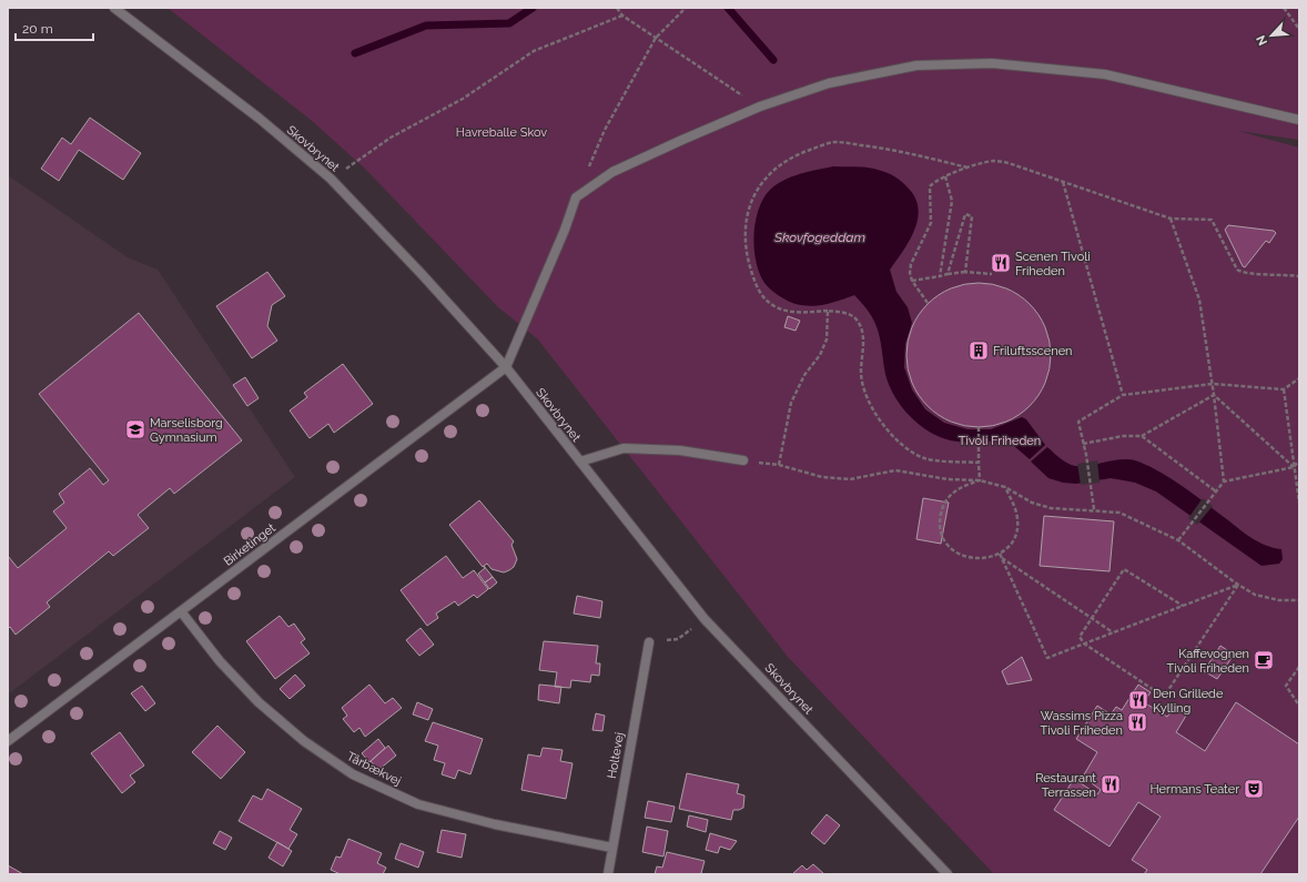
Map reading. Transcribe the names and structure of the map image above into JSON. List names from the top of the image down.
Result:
{
  "streets": {
    "street": [
      "Skovbrynet",
      "Birketinget",
      "Holtevej",
      "Tårbækvej"
    ]
  },
  "crossings": [
    ["Skovbrynet", "Birketinget"],
    ["Birketinget", "Tårbækvej"],
    ["Holtevej", "Tårbækvej"]
  ],
  "water": ["Skovfogeddam"],
  "parks": ["Havreballe Skov", "Tivoli Friheden"],
  "places": {
    "restaurant": [
      "Scenen Tivoli Friheden",
      "Den Grillede Kylling",
      "Wassims Pizza Tivoli Friheden",
      "Restaurant Terrassen"
    ],
    "building": ["Friluftsscenen"],
    "school or university": ["Marselisborg Gymnasium"],
    "cafe": ["Kaffevognen Tivoli Friheden"],
    "theatre": ["Hermans Teater"]
  },
  "scale_bar": "20 m",
  "north": "bottom left"
}
